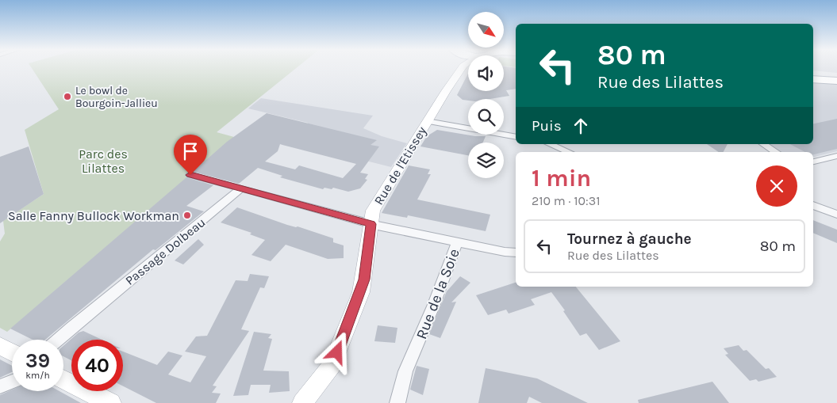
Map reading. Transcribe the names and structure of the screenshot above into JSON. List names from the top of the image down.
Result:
{
  "streets": {
    "street": ["Rue de l'Etissey", "Passage Dolbeau", "Rue de la Soie"]
  },
  "parks": ["Parc des Lilattes"],
  "places": ["Le bowl de Bourgoin-Jallieu", "Salle Fanny Bullock Workman"],
  "north": "bottom right",
  "page": {
    "turn": ["80 m", "Rue des Lilattes"],
    "then": "Puis",
    "heading": ["1 min", "210 m · 10:31"],
    "list": [
      {
        "name": "Tournez à gauche",
        "note": "Rue des Lilattes",
        "value": "80 m"
      }
    ],
    "speed": "39 km/h",
    "limit": "40"
  }
}
